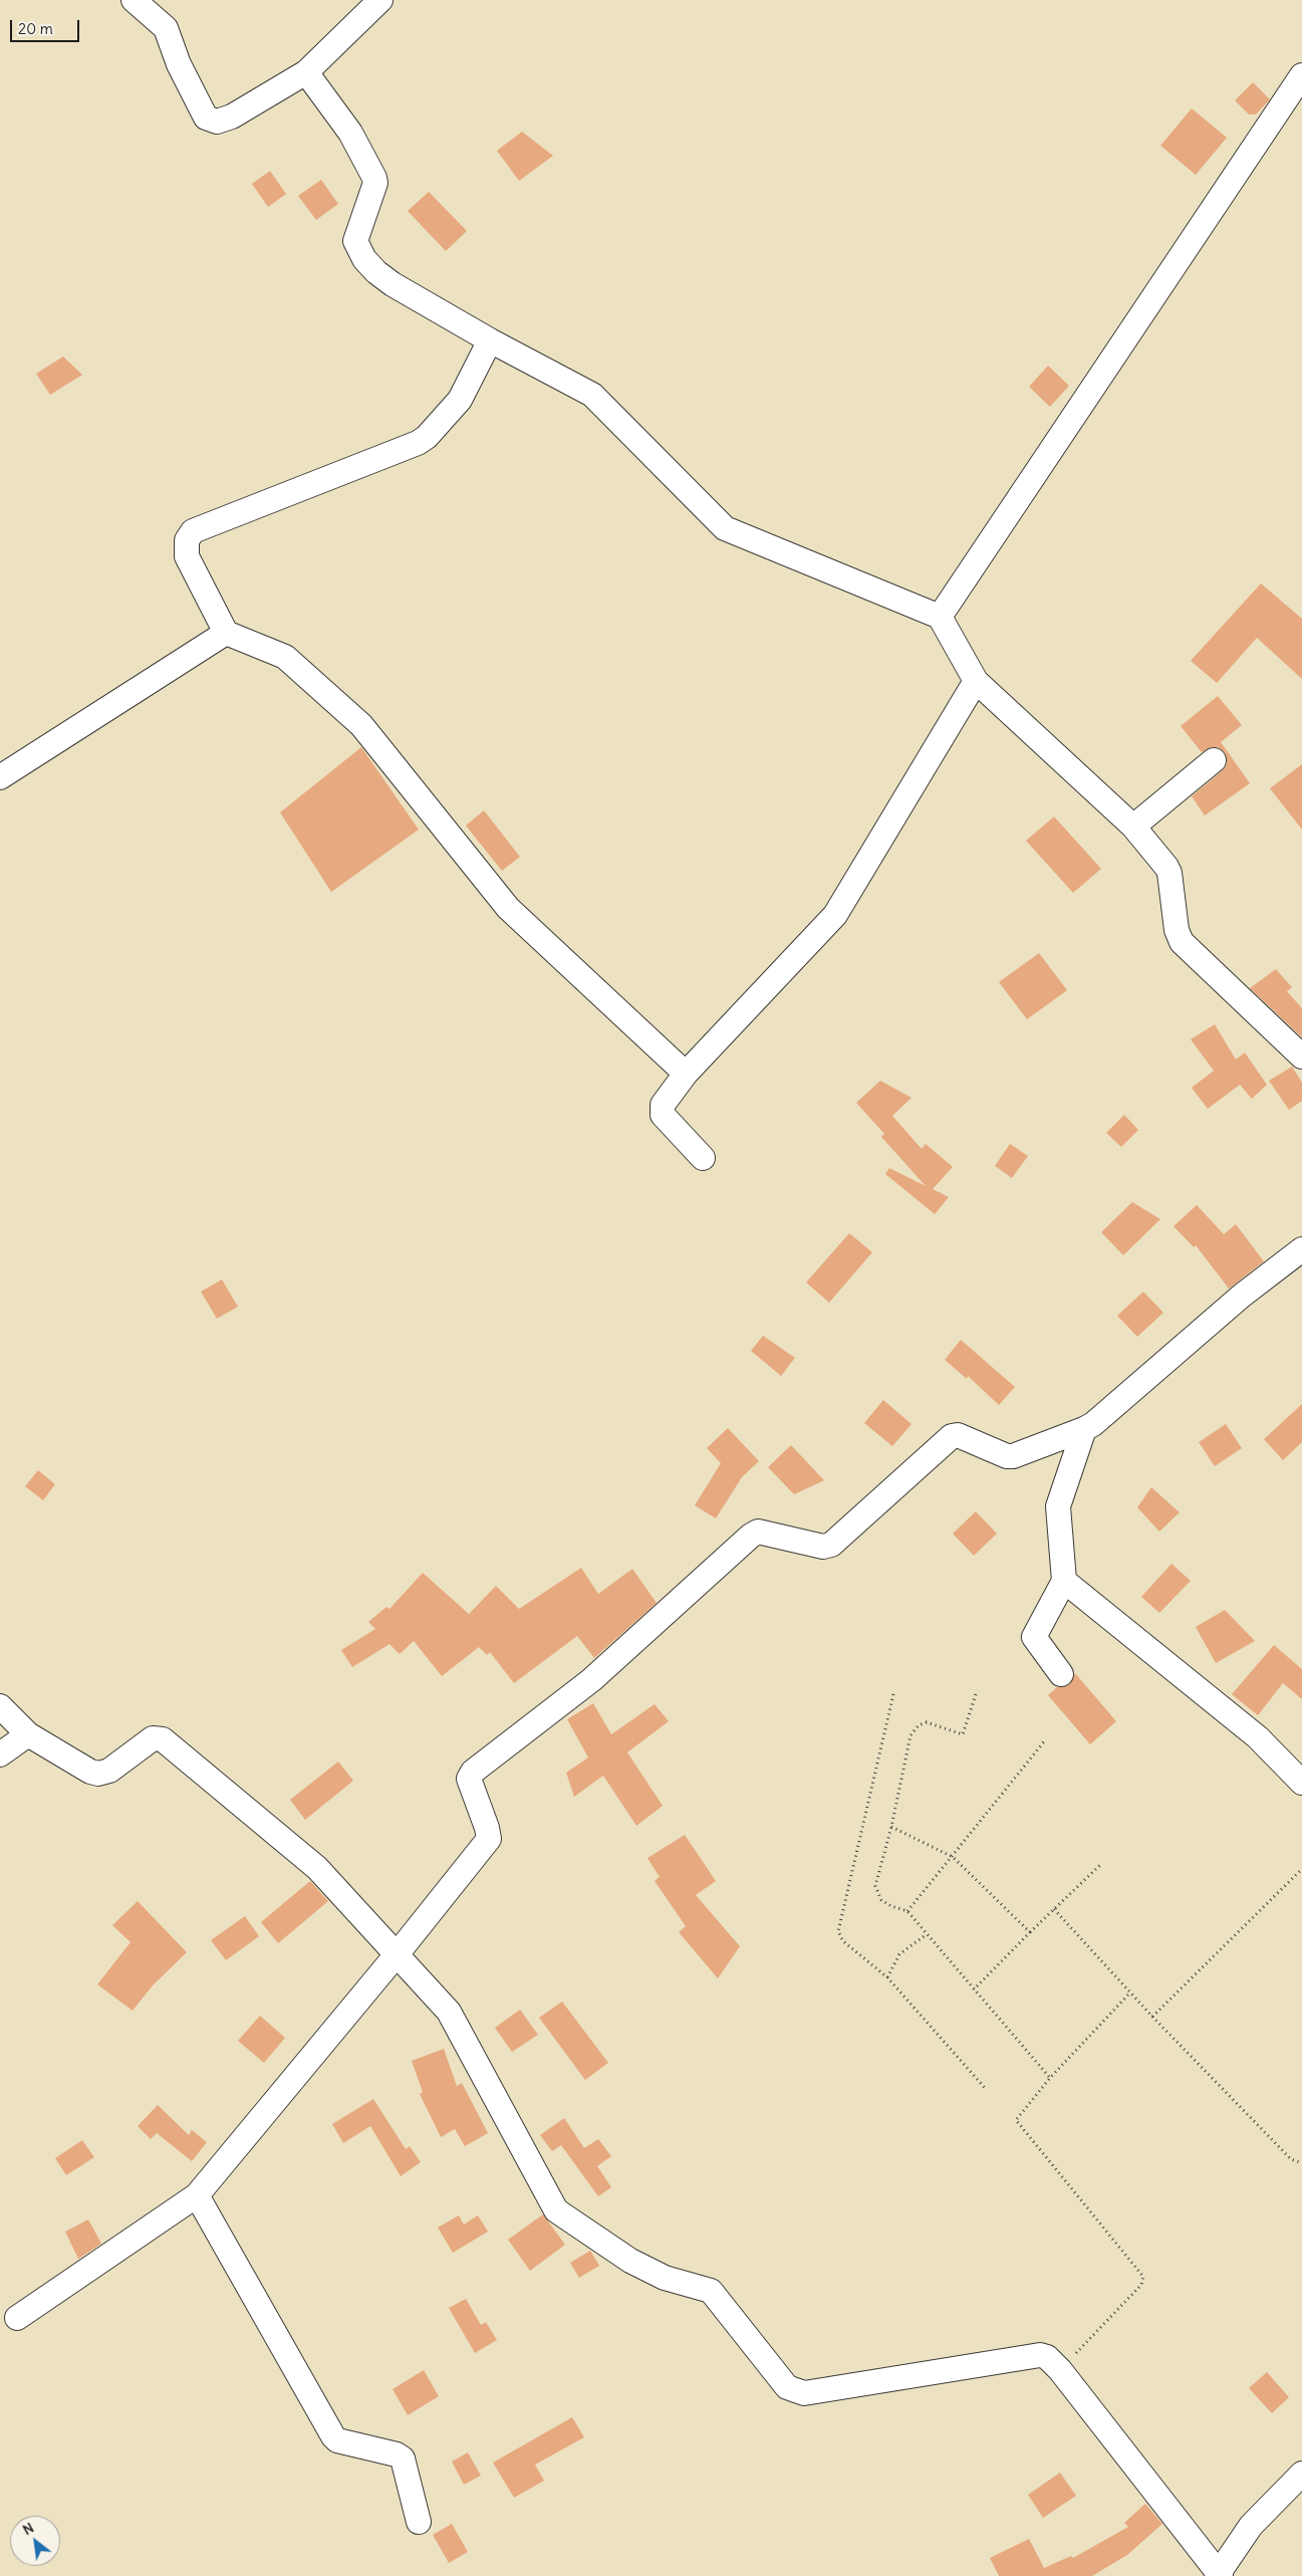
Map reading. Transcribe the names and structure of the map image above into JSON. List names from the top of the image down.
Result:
{
  "scale_bar": "20 m",
  "north": "top left"
}
